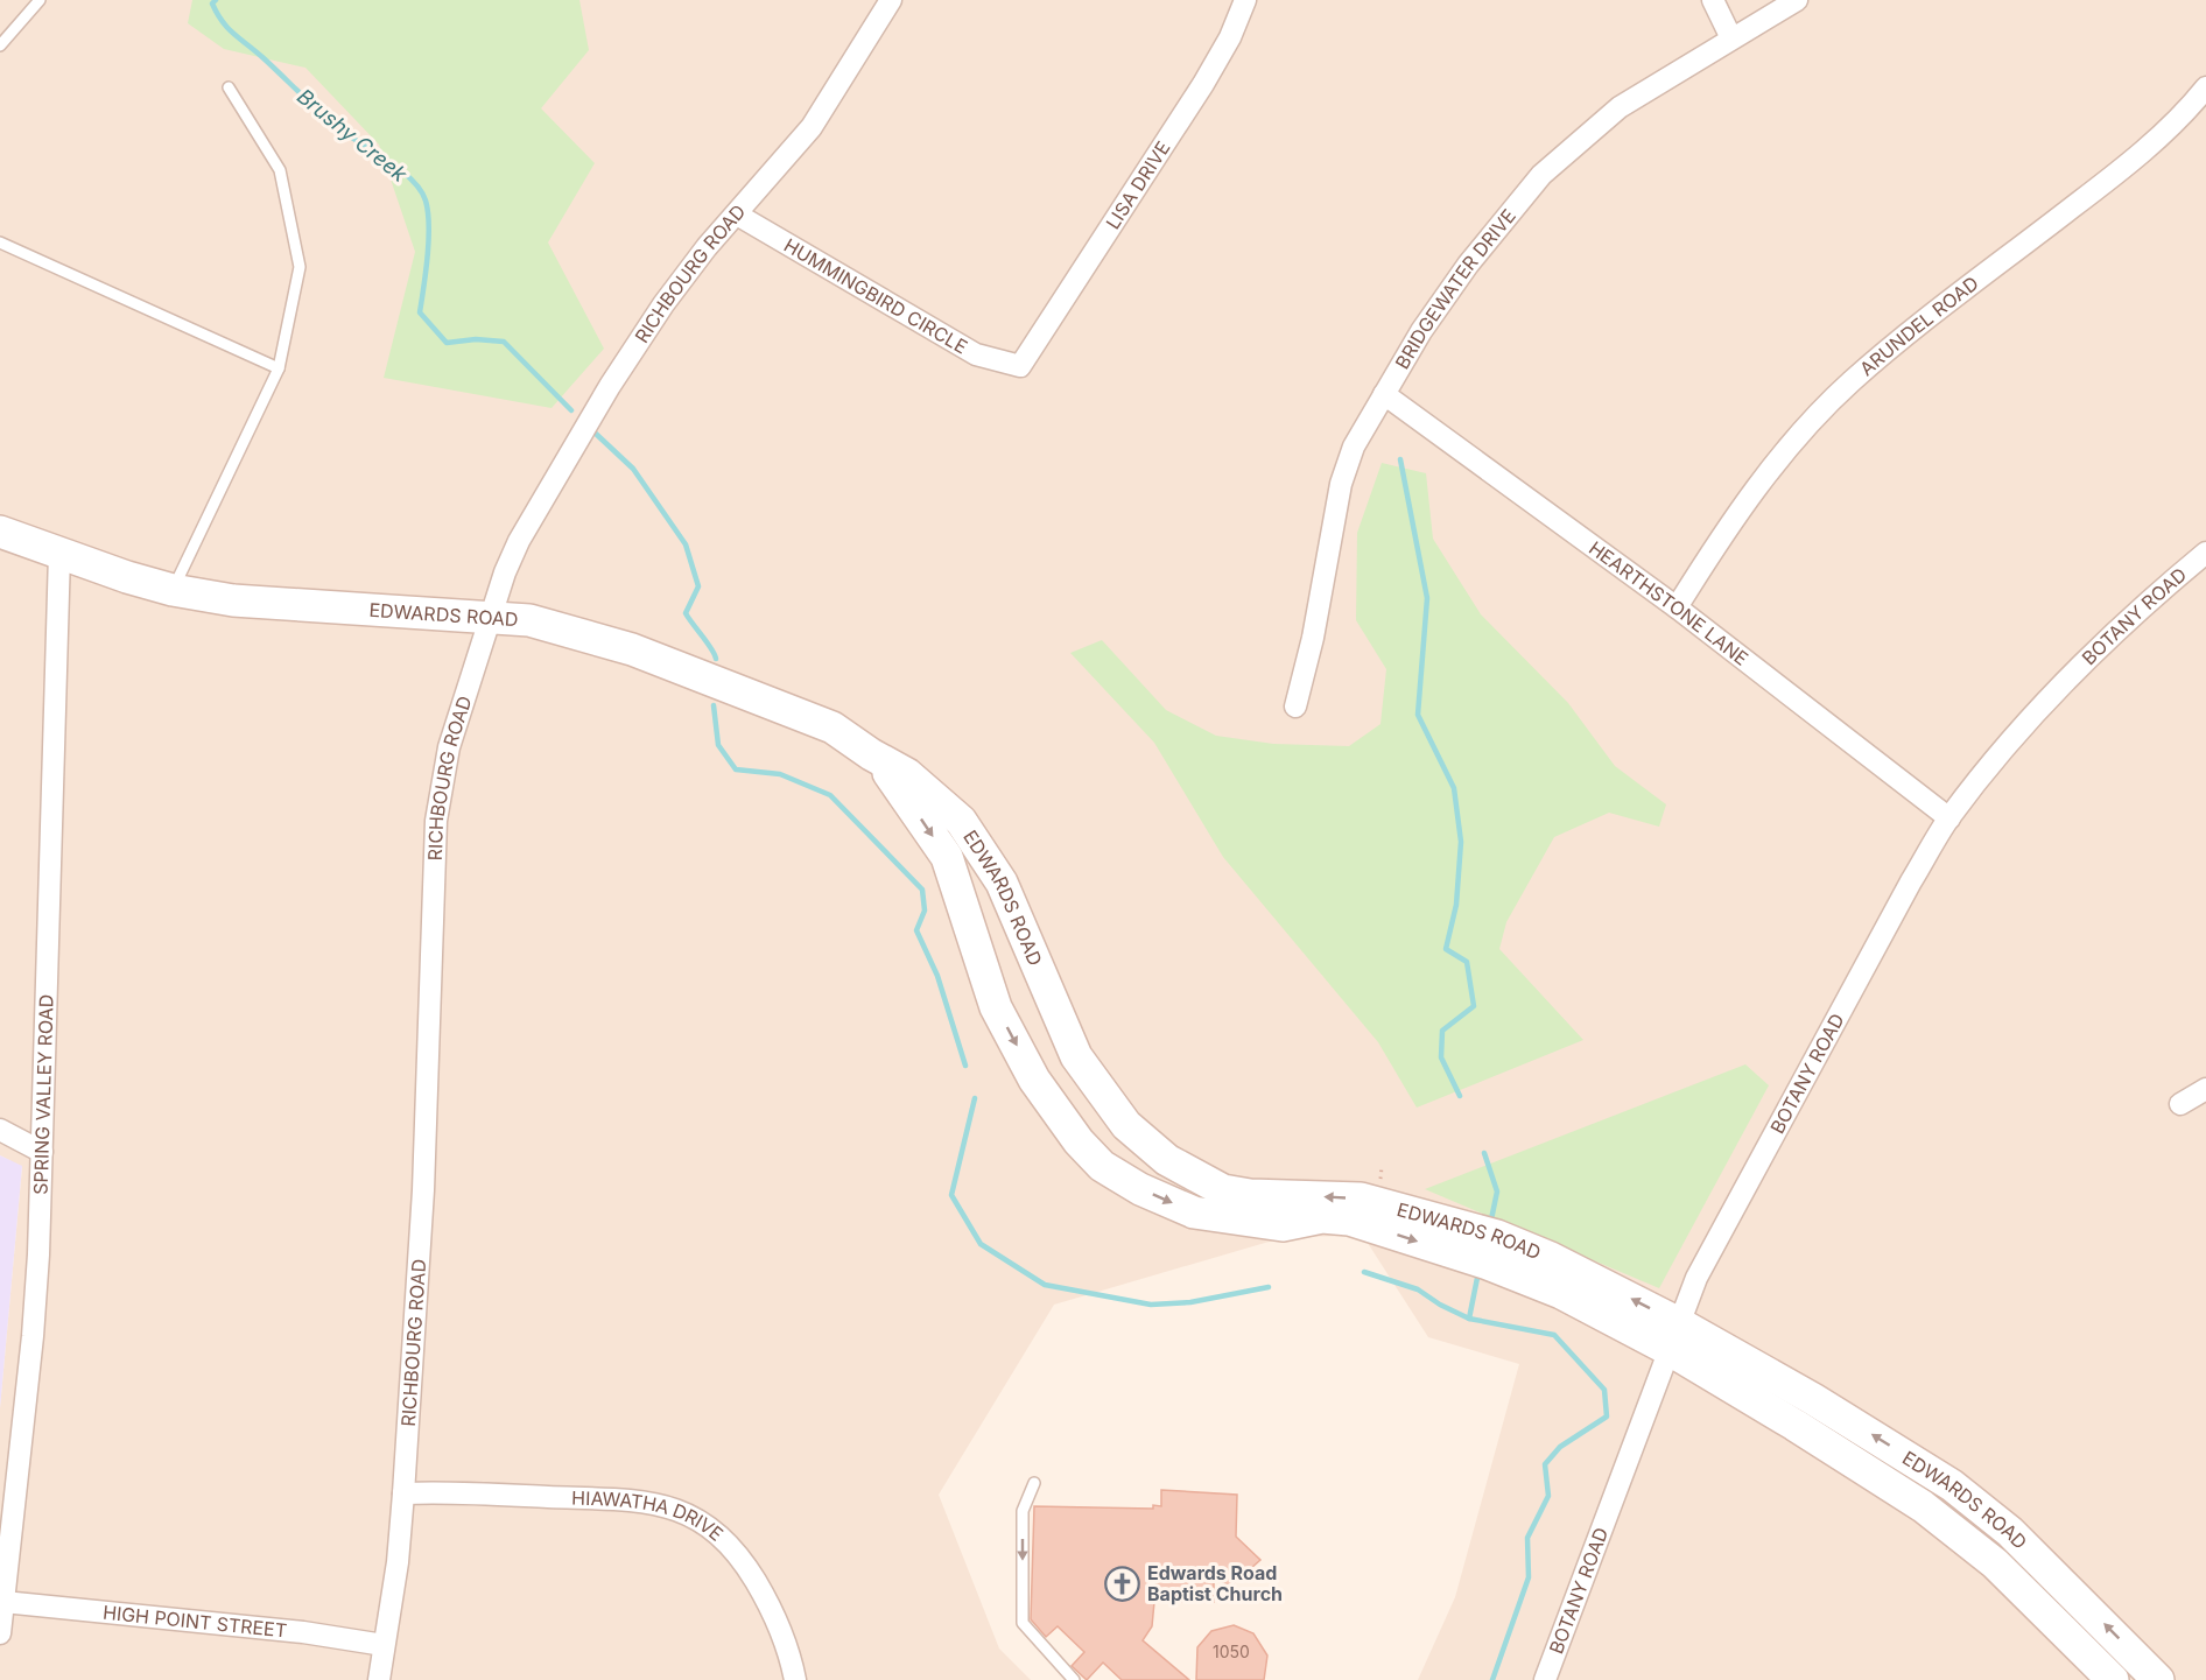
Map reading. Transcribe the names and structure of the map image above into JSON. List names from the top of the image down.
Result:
{
  "streets": {
    "street": [
      "LISA DRIVE",
      "RICHBOURG ROAD",
      "BRIDGEWATER DRIVE",
      "HUMMINGBIRD CIRCLE",
      "ARUNDEL ROAD",
      "HEARTHSTONE LANE",
      "EDWARDS ROAD",
      "BOTANY ROAD",
      "SPRING VALLEY ROAD",
      "HIAWATHA DRIVE",
      "HIGH POINT STREET"
    ]
  },
  "crossings": [
    ["LISA DRIVE", "HUMMINGBIRD CIRCLE"],
    ["RICHBOURG ROAD", "HUMMINGBIRD CIRCLE"],
    ["RICHBOURG ROAD", "EDWARDS ROAD"],
    ["RICHBOURG ROAD", "HIAWATHA DRIVE"],
    ["RICHBOURG ROAD", "HIGH POINT STREET"],
    ["BRIDGEWATER DRIVE", "HEARTHSTONE LANE"],
    ["ARUNDEL ROAD", "HEARTHSTONE LANE"],
    ["HEARTHSTONE LANE", "BOTANY ROAD"],
    ["EDWARDS ROAD", "BOTANY ROAD"],
    ["EDWARDS ROAD", "SPRING VALLEY ROAD"],
    ["SPRING VALLEY ROAD", "HIGH POINT STREET"]
  ],
  "water": ["Brushy Creek"],
  "places": {
    "church": ["Edwards Road Baptist Church"]
  },
  "house_numbers": ["1050"]
}
